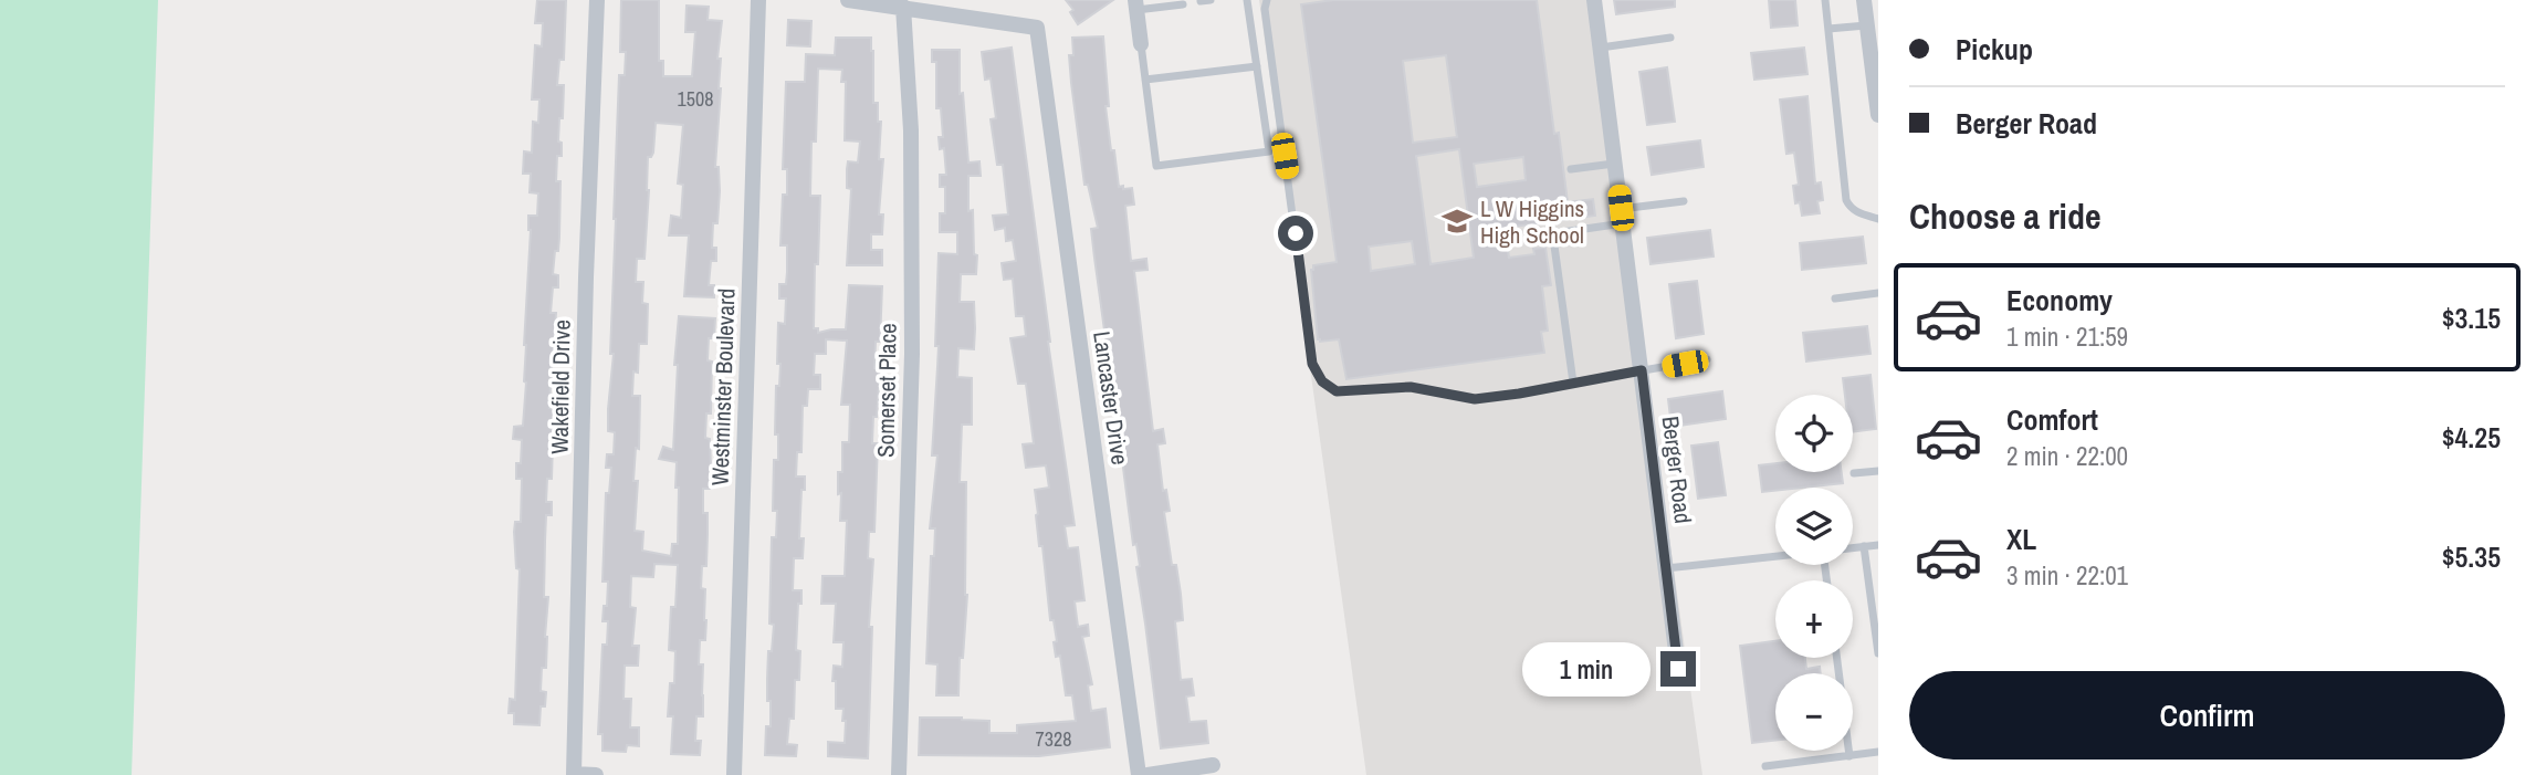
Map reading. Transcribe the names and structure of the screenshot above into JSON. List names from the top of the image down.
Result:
{
  "streets": {
    "street": [
      "Wakefield Drive",
      "Westminster Boulevard",
      "Somerset Place",
      "Lancaster Drive",
      "Berger Road"
    ]
  },
  "crossings": [
    ["Somerset Place", "Lancaster Drive"]
  ],
  "places": {
    "school or university": ["L W Higgins High School"]
  },
  "house_numbers": ["1508", "7328"],
  "page": {
    "banner": ["Pickup", "Berger Road"],
    "heading": "Choose a ride",
    "list": [
      {
        "name": "Economy",
        "note": "1 min · 21:59",
        "value": "$3.15"
      },
      {
        "name": "Comfort",
        "note": "2 min · 22:00",
        "value": "$4.25"
      },
      {
        "name": "XL",
        "note": "3 min · 22:01",
        "value": "$5.35"
      }
    ],
    "map_buttons": ["+", "−"],
    "bubble": "1 min",
    "buttons": "Confirm"
  }
}
